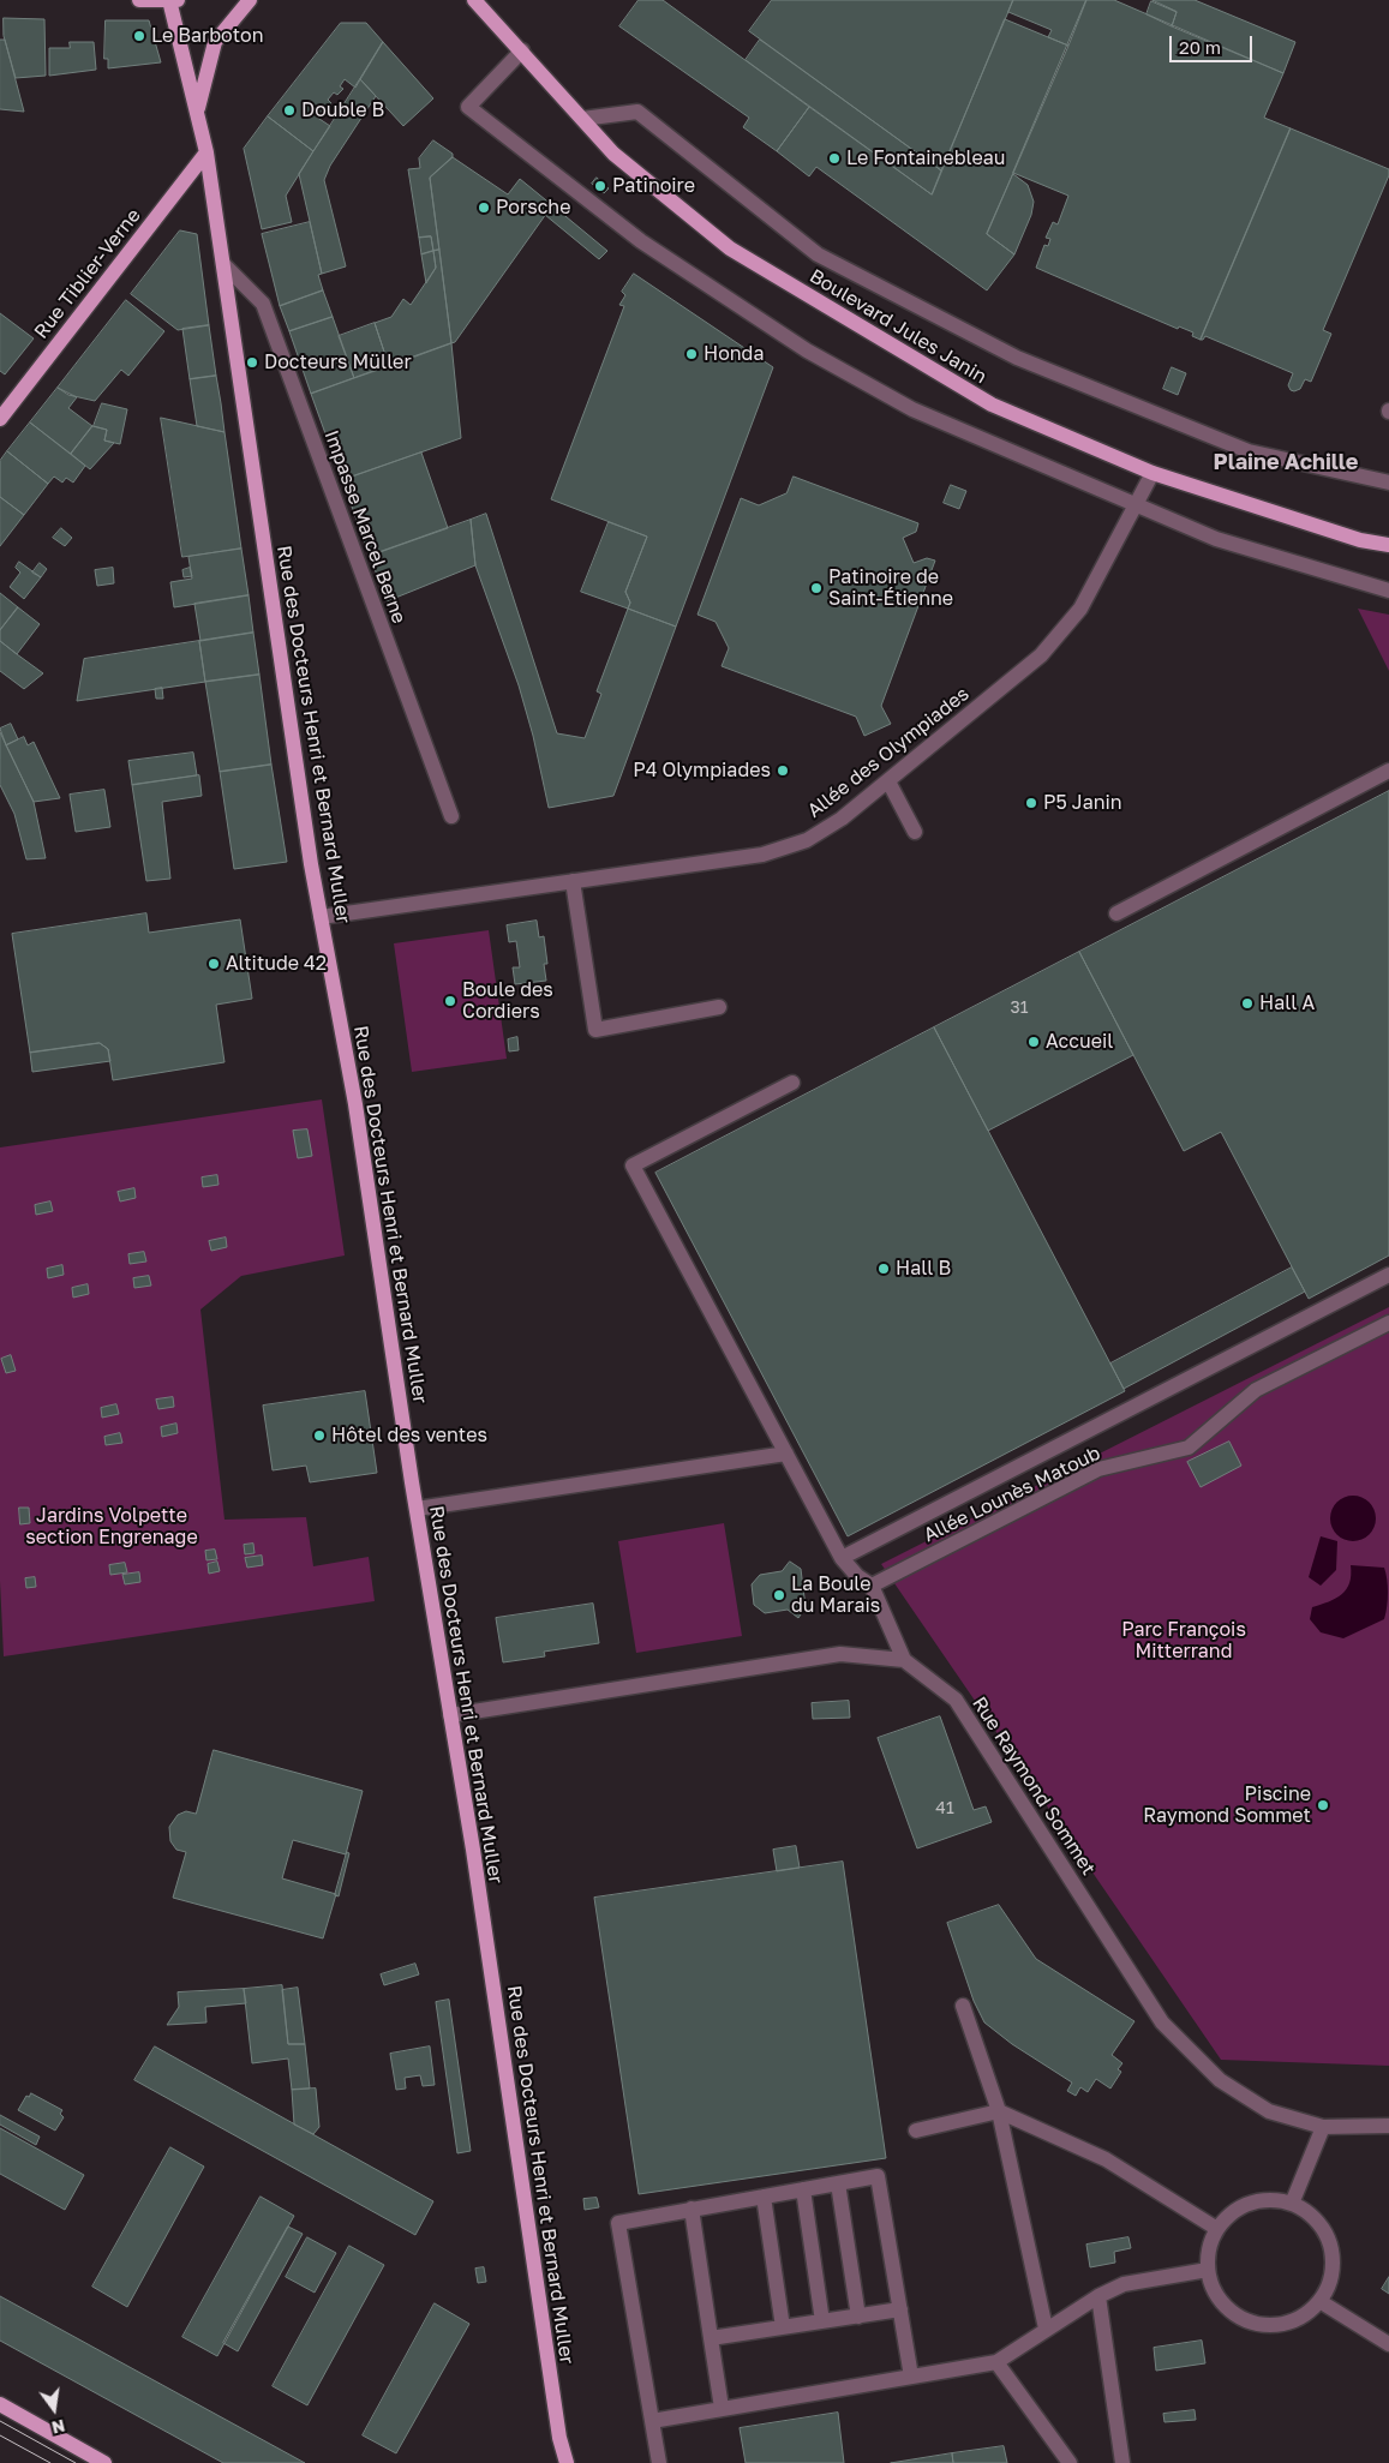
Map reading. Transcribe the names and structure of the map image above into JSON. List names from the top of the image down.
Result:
{
  "streets": {
    "main road": ["Rue Tiblier-Verne", "Boulevard Jules Janin", "Rue des Docteurs Henri et Bernard Muller"],
    "street": [
      "Impasse Marcel Berne",
      "Allée des Olympiades",
      "Allée Lounès Matoub",
      "Rue Raymond Sommet"
    ]
  },
  "crossings": [
    ["Rue Tiblier-Verne", "Rue des Docteurs Henri et Bernard Muller"],
    ["Boulevard Jules Janin", "Allée des Olympiades"],
    ["Impasse Marcel Berne", "Rue des Docteurs Henri et Bernard Muller"],
    ["Rue des Docteurs Henri et Bernard Muller", "Allée des Olympiades"]
  ],
  "districts": ["Plaine Achille"],
  "parks": ["Jardins Volpette section Engrenage", "Parc François Mitterrand"],
  "places": [
    "Le Barboton",
    "Double B",
    "Le Fontainebleau",
    "Patinoire",
    "Porsche",
    "Honda",
    "Docteurs Müller",
    "Patinoire de Saint-Étienne",
    "P4 Olympiades",
    "P5 Janin",
    "Altitude 42",
    "Boule des Cordiers",
    "Hall A",
    "Accueil",
    "Hall B",
    "Hôtel des ventes",
    "La Boule du Marais",
    "Piscine Raymond Sommet"
  ],
  "house_numbers": ["31", "41"],
  "scale_bar": "20 m",
  "north": "bottom"
}
